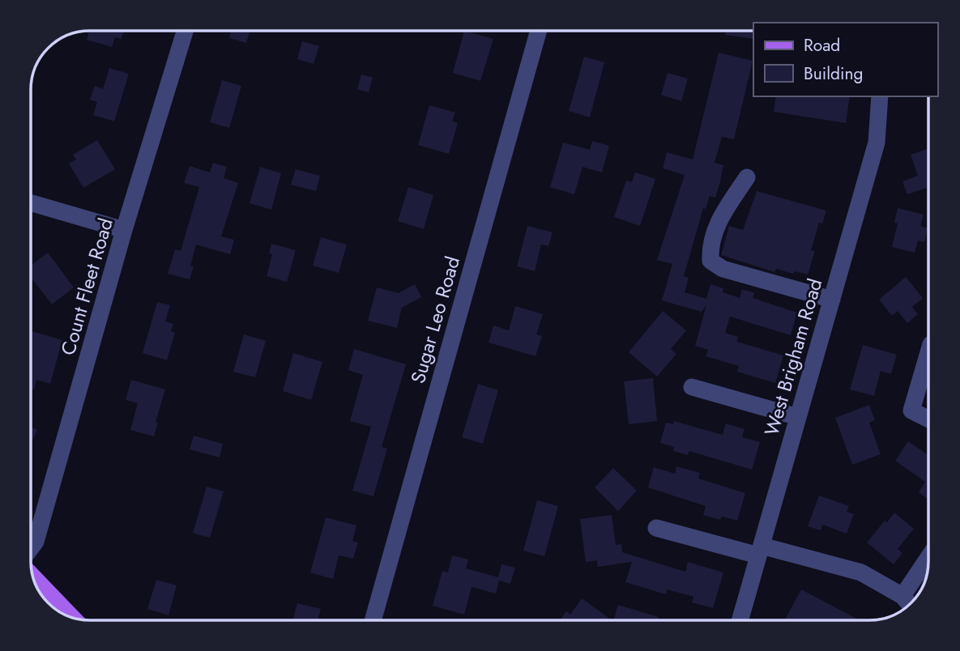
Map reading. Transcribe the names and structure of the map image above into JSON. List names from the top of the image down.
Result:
{
  "streets": {
    "street": ["Count Fleet Road", "Sugar Leo Road", "West Brigham Road"]
  },
  "legend": ["Road", "Building"]
}
